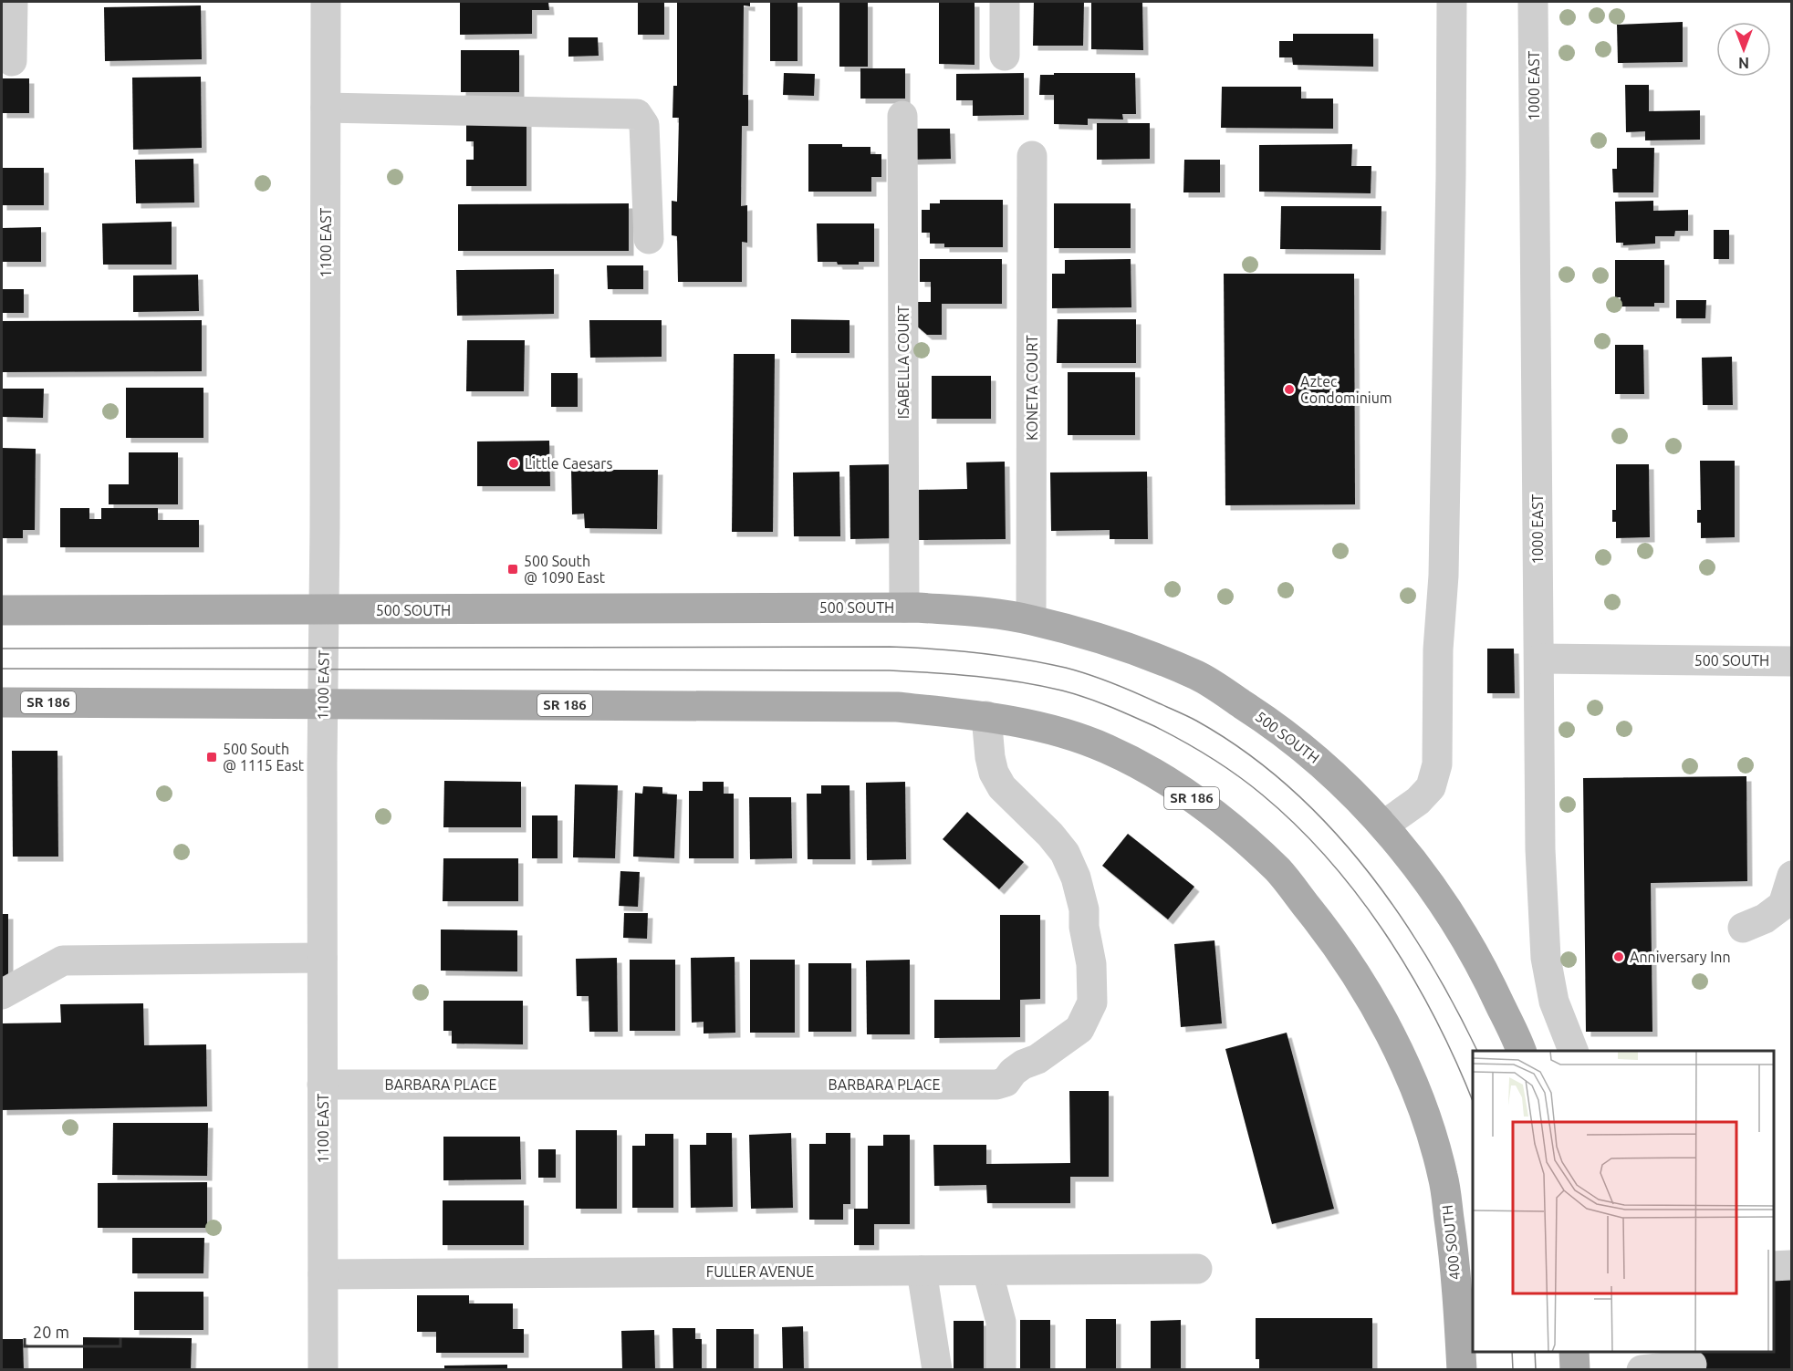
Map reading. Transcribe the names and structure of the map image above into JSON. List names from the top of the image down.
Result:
{
  "streets": {
    "main road": ["500 SOUTH", "SR 186", "400 SOUTH"],
    "street": [
      "1000 EAST",
      "1100 EAST",
      "ISABELLA COURT",
      "KONETA COURT",
      "BARBARA PLACE",
      "FULLER AVENUE"
    ]
  },
  "crossings": [
    ["1000 EAST", "500 SOUTH"],
    ["1100 EAST", "500 SOUTH"],
    ["1100 EAST", "SR 186"],
    ["1100 EAST", "BARBARA PLACE"],
    ["1100 EAST", "FULLER AVENUE"],
    ["ISABELLA COURT", "500 SOUTH"],
    ["KONETA COURT", "500 SOUTH"],
    ["SR 186", "BARBARA PLACE"],
    ["SR 186", "400 SOUTH"],
    ["BARBARA PLACE", "400 SOUTH"]
  ],
  "places": {
    "other": ["Aztec Condominium", "Little Caesars", "Anniversary Inn"],
    "transit": ["500 South @ 1090 East", "500 South @ 1115 East"]
  },
  "scale_bar": "20 m",
  "north": "bottom"
}
